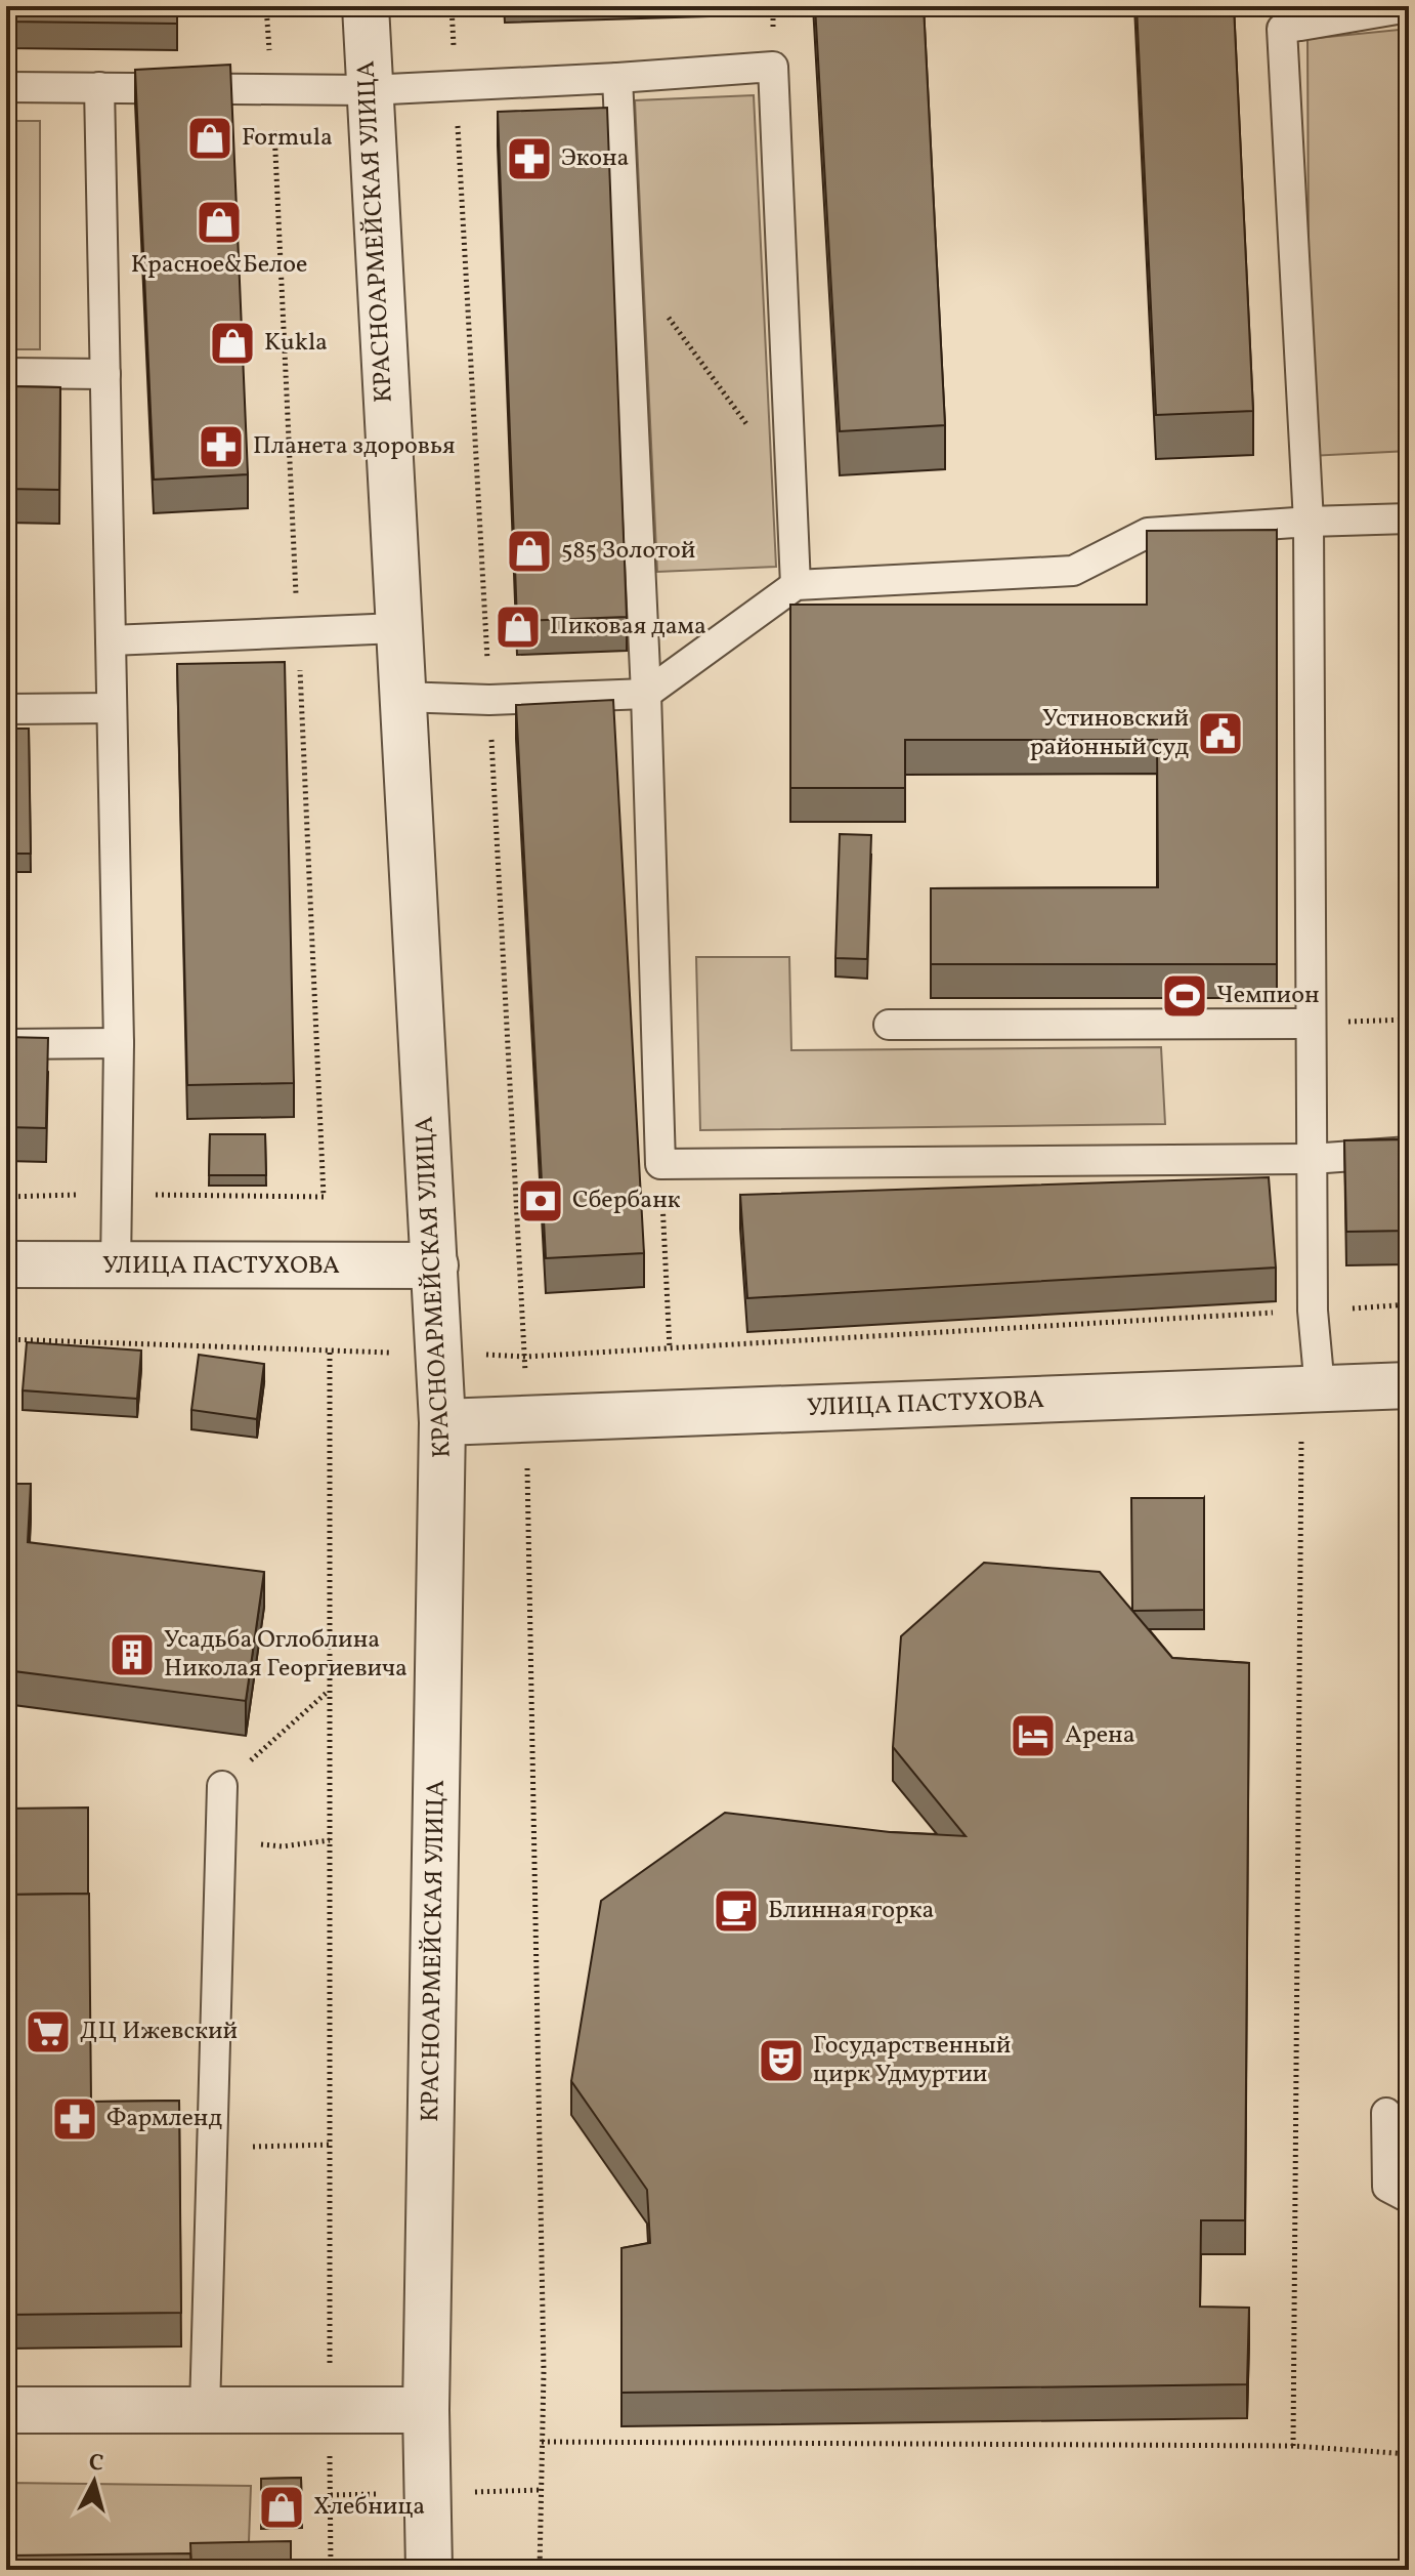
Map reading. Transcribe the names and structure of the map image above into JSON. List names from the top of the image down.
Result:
{
  "streets": {
    "street": ["КРАСНОАРМЕЙСКАЯ УЛИЦА", "УЛИЦА ПАСТУХОВА"]
  },
  "crossings": [
    ["КРАСНОАРМЕЙСКАЯ УЛИЦА", "УЛИЦА ПАСТУХОВА"]
  ],
  "places": {
    "shop": [
      "Formula",
      "Красное&Белое",
      "Kukla",
      "585 Золотой",
      "Пиковая дама",
      "Хлебница"
    ],
    "pharmacy": ["Экона", "Планета здоровья", "Фармленд"],
    "public building": ["Устиновский районный суд"],
    "sports": ["Чемпион"],
    "bank": ["Сбербанк"],
    "building": ["Усадьба Оглоблина Николая Георгиевича"],
    "hotel": ["Арена"],
    "cafe": ["Блинная горка"],
    "supermarket": ["ДЦ Ижевский"],
    "theatre": ["Государственный цирк Удмуртии"]
  },
  "north": "top"
}
